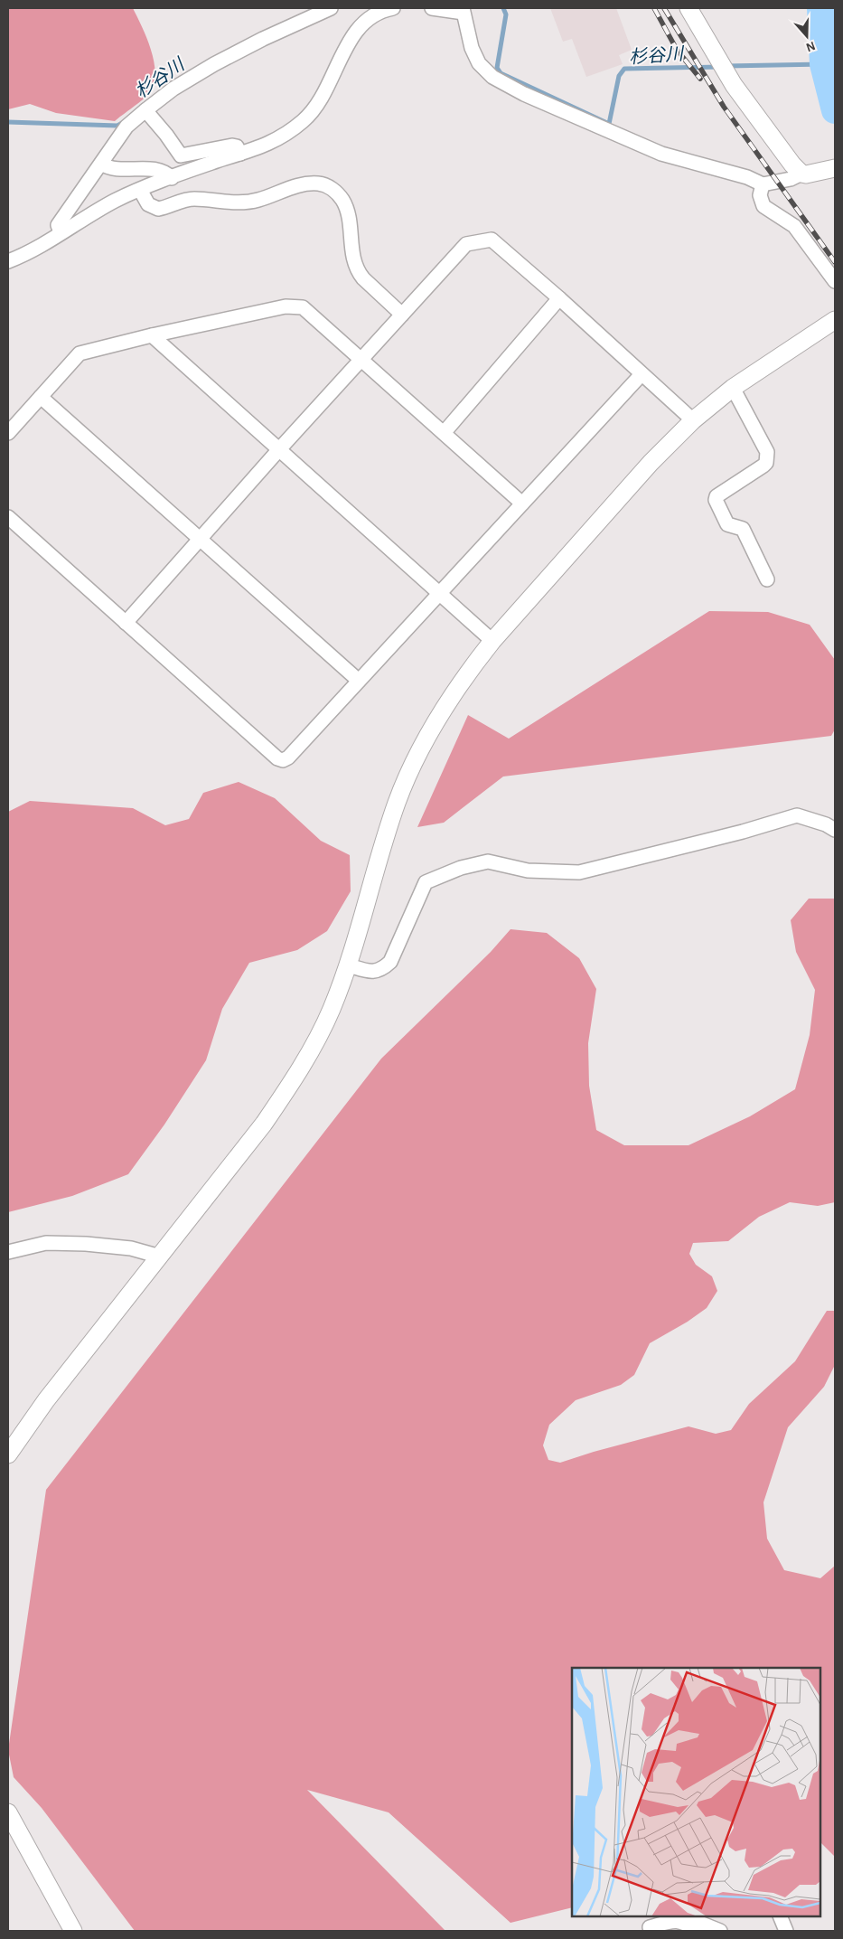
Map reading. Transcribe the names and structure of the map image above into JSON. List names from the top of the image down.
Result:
{
  "water": ["杉谷川"],
  "north": "bottom"
}
